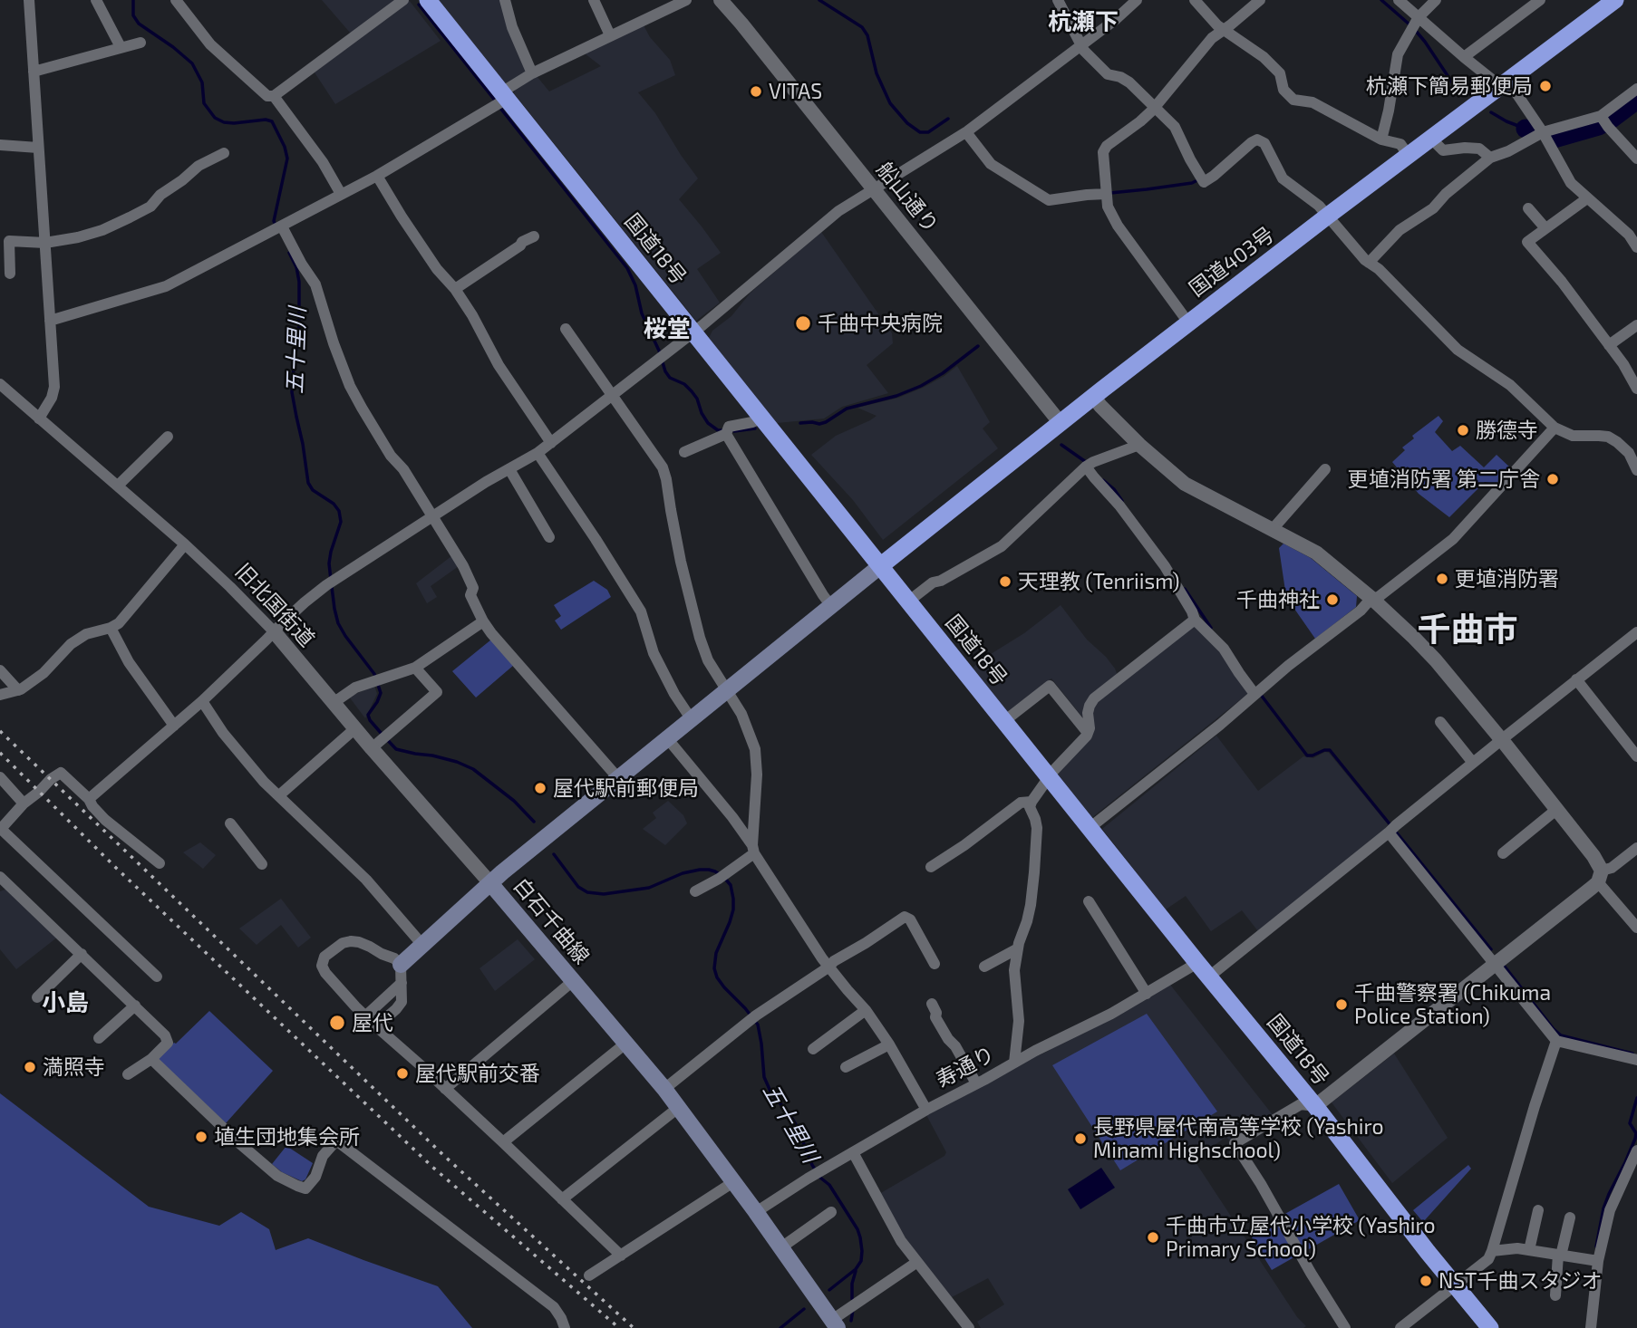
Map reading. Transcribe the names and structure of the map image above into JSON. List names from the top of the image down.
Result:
{
  "streets": {
    "highway": ["国道18号", "国道403号"],
    "main road": ["白石千曲線"],
    "street": ["船山通り", "旧北国街道", "寿通り"]
  },
  "crossings": [
    ["船山通り", "国道403号"],
    ["国道18号", "国道403号"],
    ["国道18号", "白石千曲線"],
    ["国道18号", "寿通り"],
    ["国道403号", "白石千曲線"],
    ["旧北国街道", "白石千曲線"],
    ["白石千曲線", "寿通り"]
  ],
  "districts": [
    "杭瀬下",
    "桜堂",
    "千曲市",
    "小島"
  ],
  "water": ["五十里川"],
  "places": [
    "杭瀬下簡易郵便局",
    "VITAS",
    "千曲中央病院",
    "勝德寺",
    "更埴消防署 第二庁舎",
    "更埴消防署",
    "天理教 (Tenriism)",
    "千曲神社",
    "屋代駅前郵便局",
    "千曲警察署 (Chikuma Police Station)",
    "屋代",
    "満照寺",
    "屋代駅前交番",
    "埴生団地集会所",
    "長野県屋代南高等学校 (Yashiro Minami Highschool)",
    "千曲市立屋代小学校 (Yashiro Primary School)",
    "NST千曲スタジオ"
  ]
}
